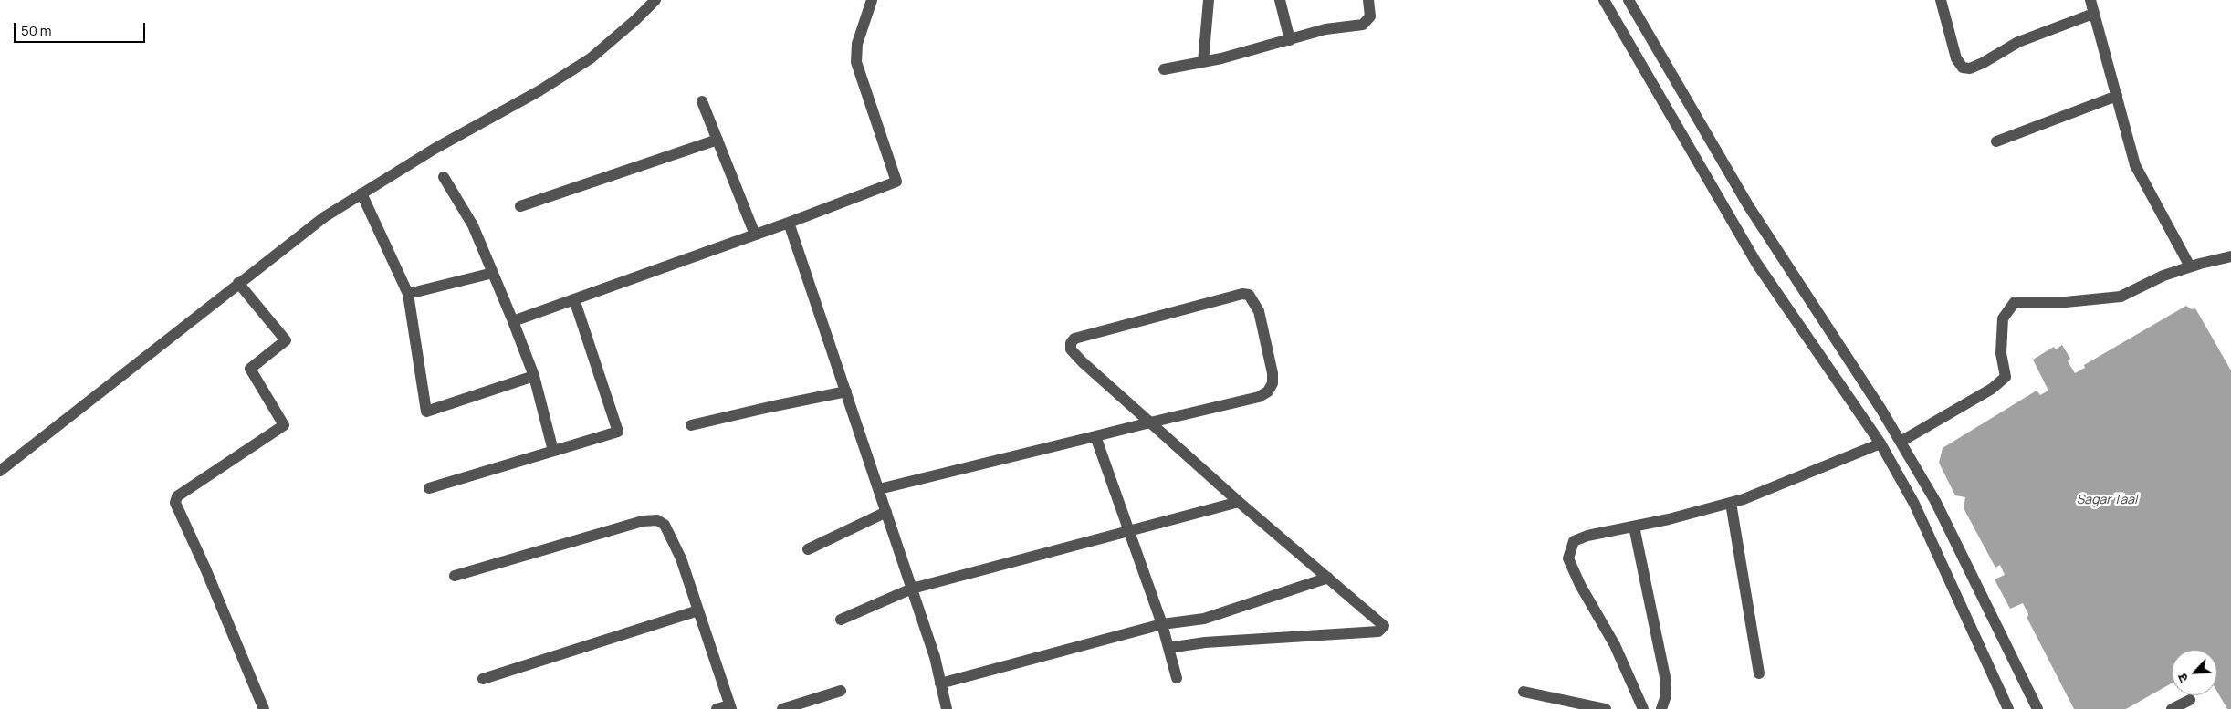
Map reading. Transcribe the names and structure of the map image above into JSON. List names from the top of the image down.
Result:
{
  "water": ["Sagar Taal"],
  "scale_bar": "50 m",
  "north": "bottom left"
}
